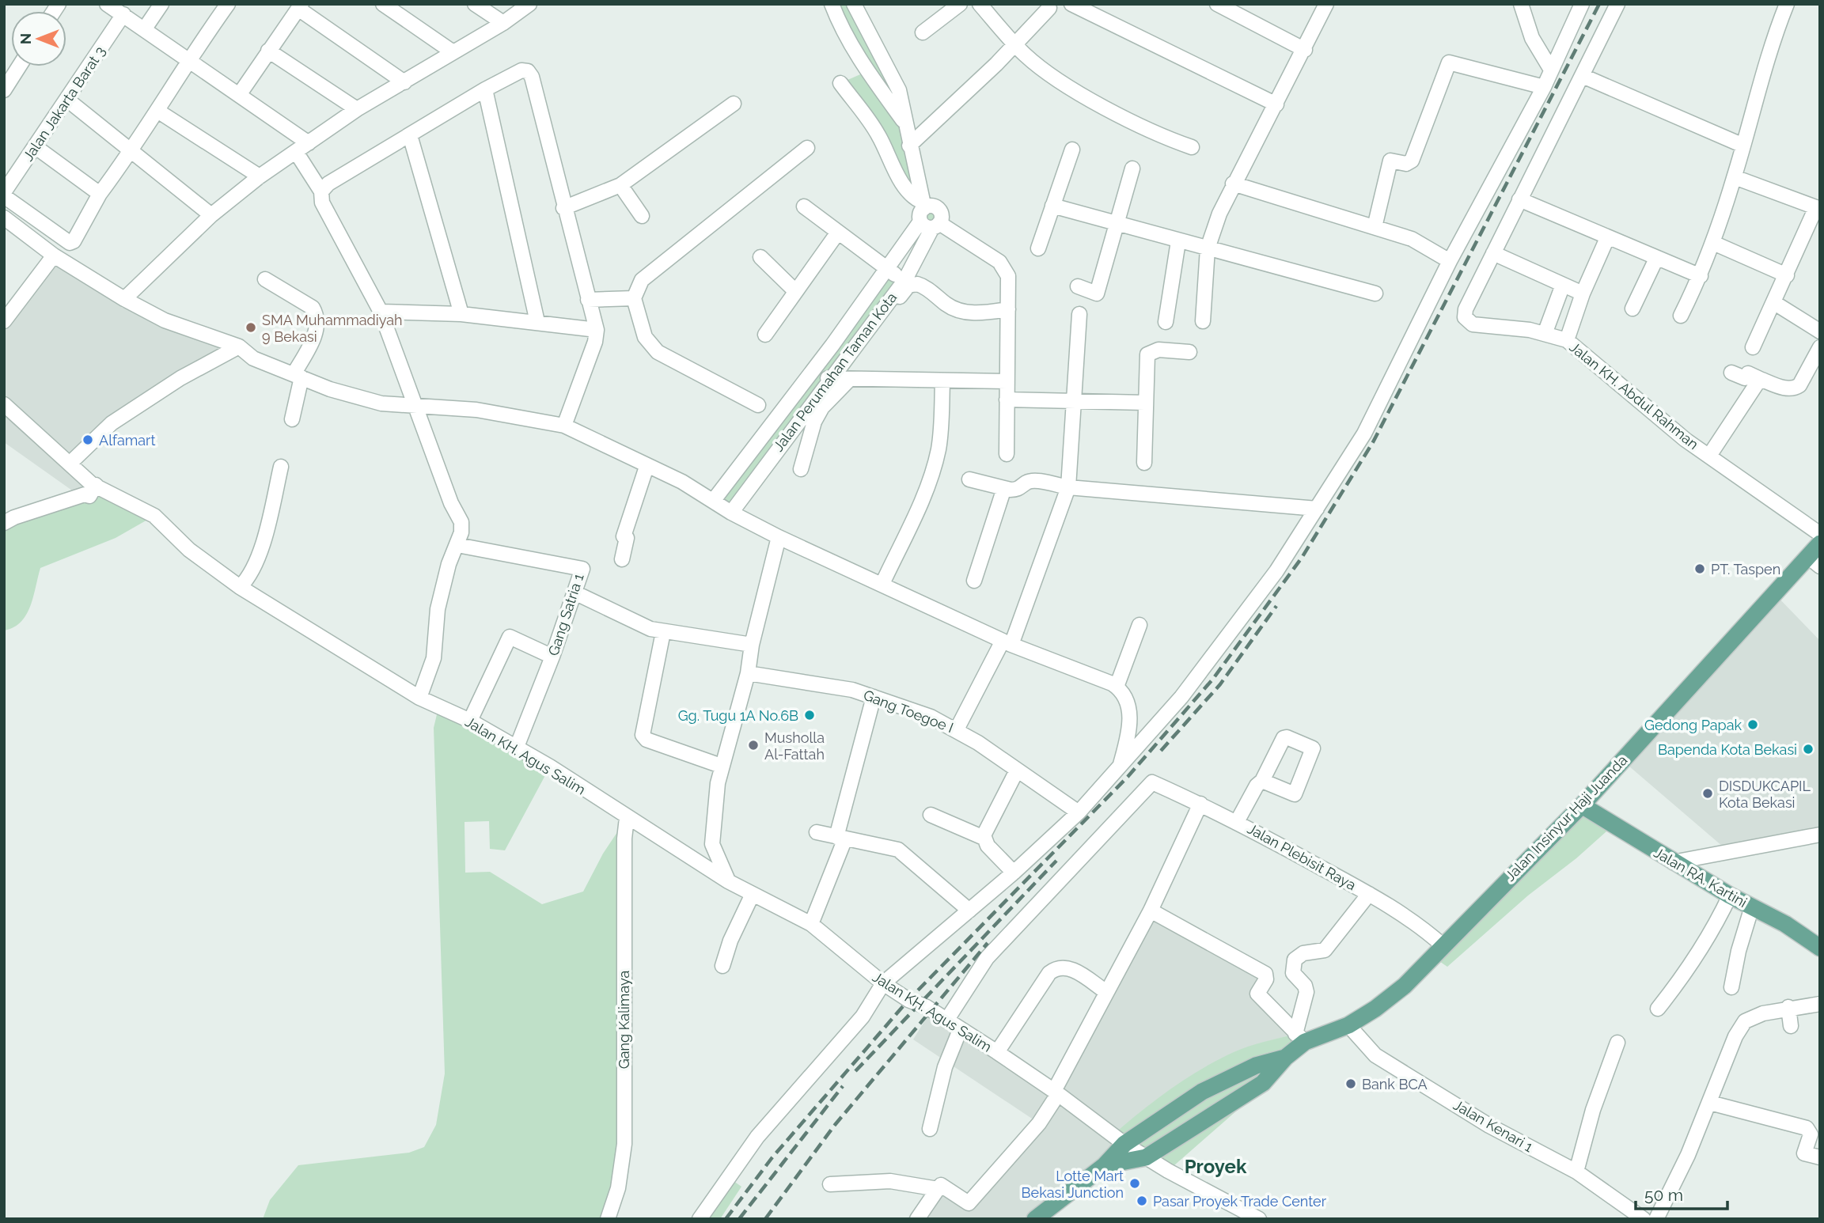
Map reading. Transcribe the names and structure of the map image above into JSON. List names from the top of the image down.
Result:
{
  "streets": {
    "main road": ["Jalan Insinyur Haji Juanda", "Jalan RA. Kartini"],
    "street": [
      "Jalan Jakarta Barat 3",
      "Jalan Perumahan Taman Kota",
      "Jalan KH. Abdul Rahman",
      "Gang Satria 1",
      "Gang Toegoe I",
      "Jalan KH. Agus Salim",
      "Jalan Plebisit Raya",
      "Gang Kalimaya",
      "Jalan Kenari 1"
    ]
  },
  "crossings": [
    ["Gang Satria 1", "Jalan KH. Agus Salim"],
    ["Jalan KH. Agus Salim", "Jalan Insinyur Haji Juanda"],
    ["Jalan KH. Agus Salim", "Jalan Plebisit Raya"],
    ["Jalan KH. Agus Salim", "Gang Kalimaya"],
    ["Jalan Insinyur Haji Juanda", "Jalan Plebisit Raya"],
    ["Jalan Insinyur Haji Juanda", "Jalan RA. Kartini"],
    ["Jalan Insinyur Haji Juanda", "Jalan Kenari 1"]
  ],
  "districts": ["Proyek"],
  "places": [
    "SMA Muhammadiyah 9 Bekasi",
    "Alfamart",
    "PT. Taspen",
    "Gg. Tugu 1A No.6B",
    "Gedong Papak",
    "Musholla Al-Fattah",
    "Bapenda Kota Bekasi",
    "DISDUKCAPIL Kota Bekasi",
    "Bank BCA",
    "Lotte Mart Bekasi Junction",
    "Pasar Proyek Trade Center"
  ],
  "scale_bar": "50 m",
  "north": "left"
}
